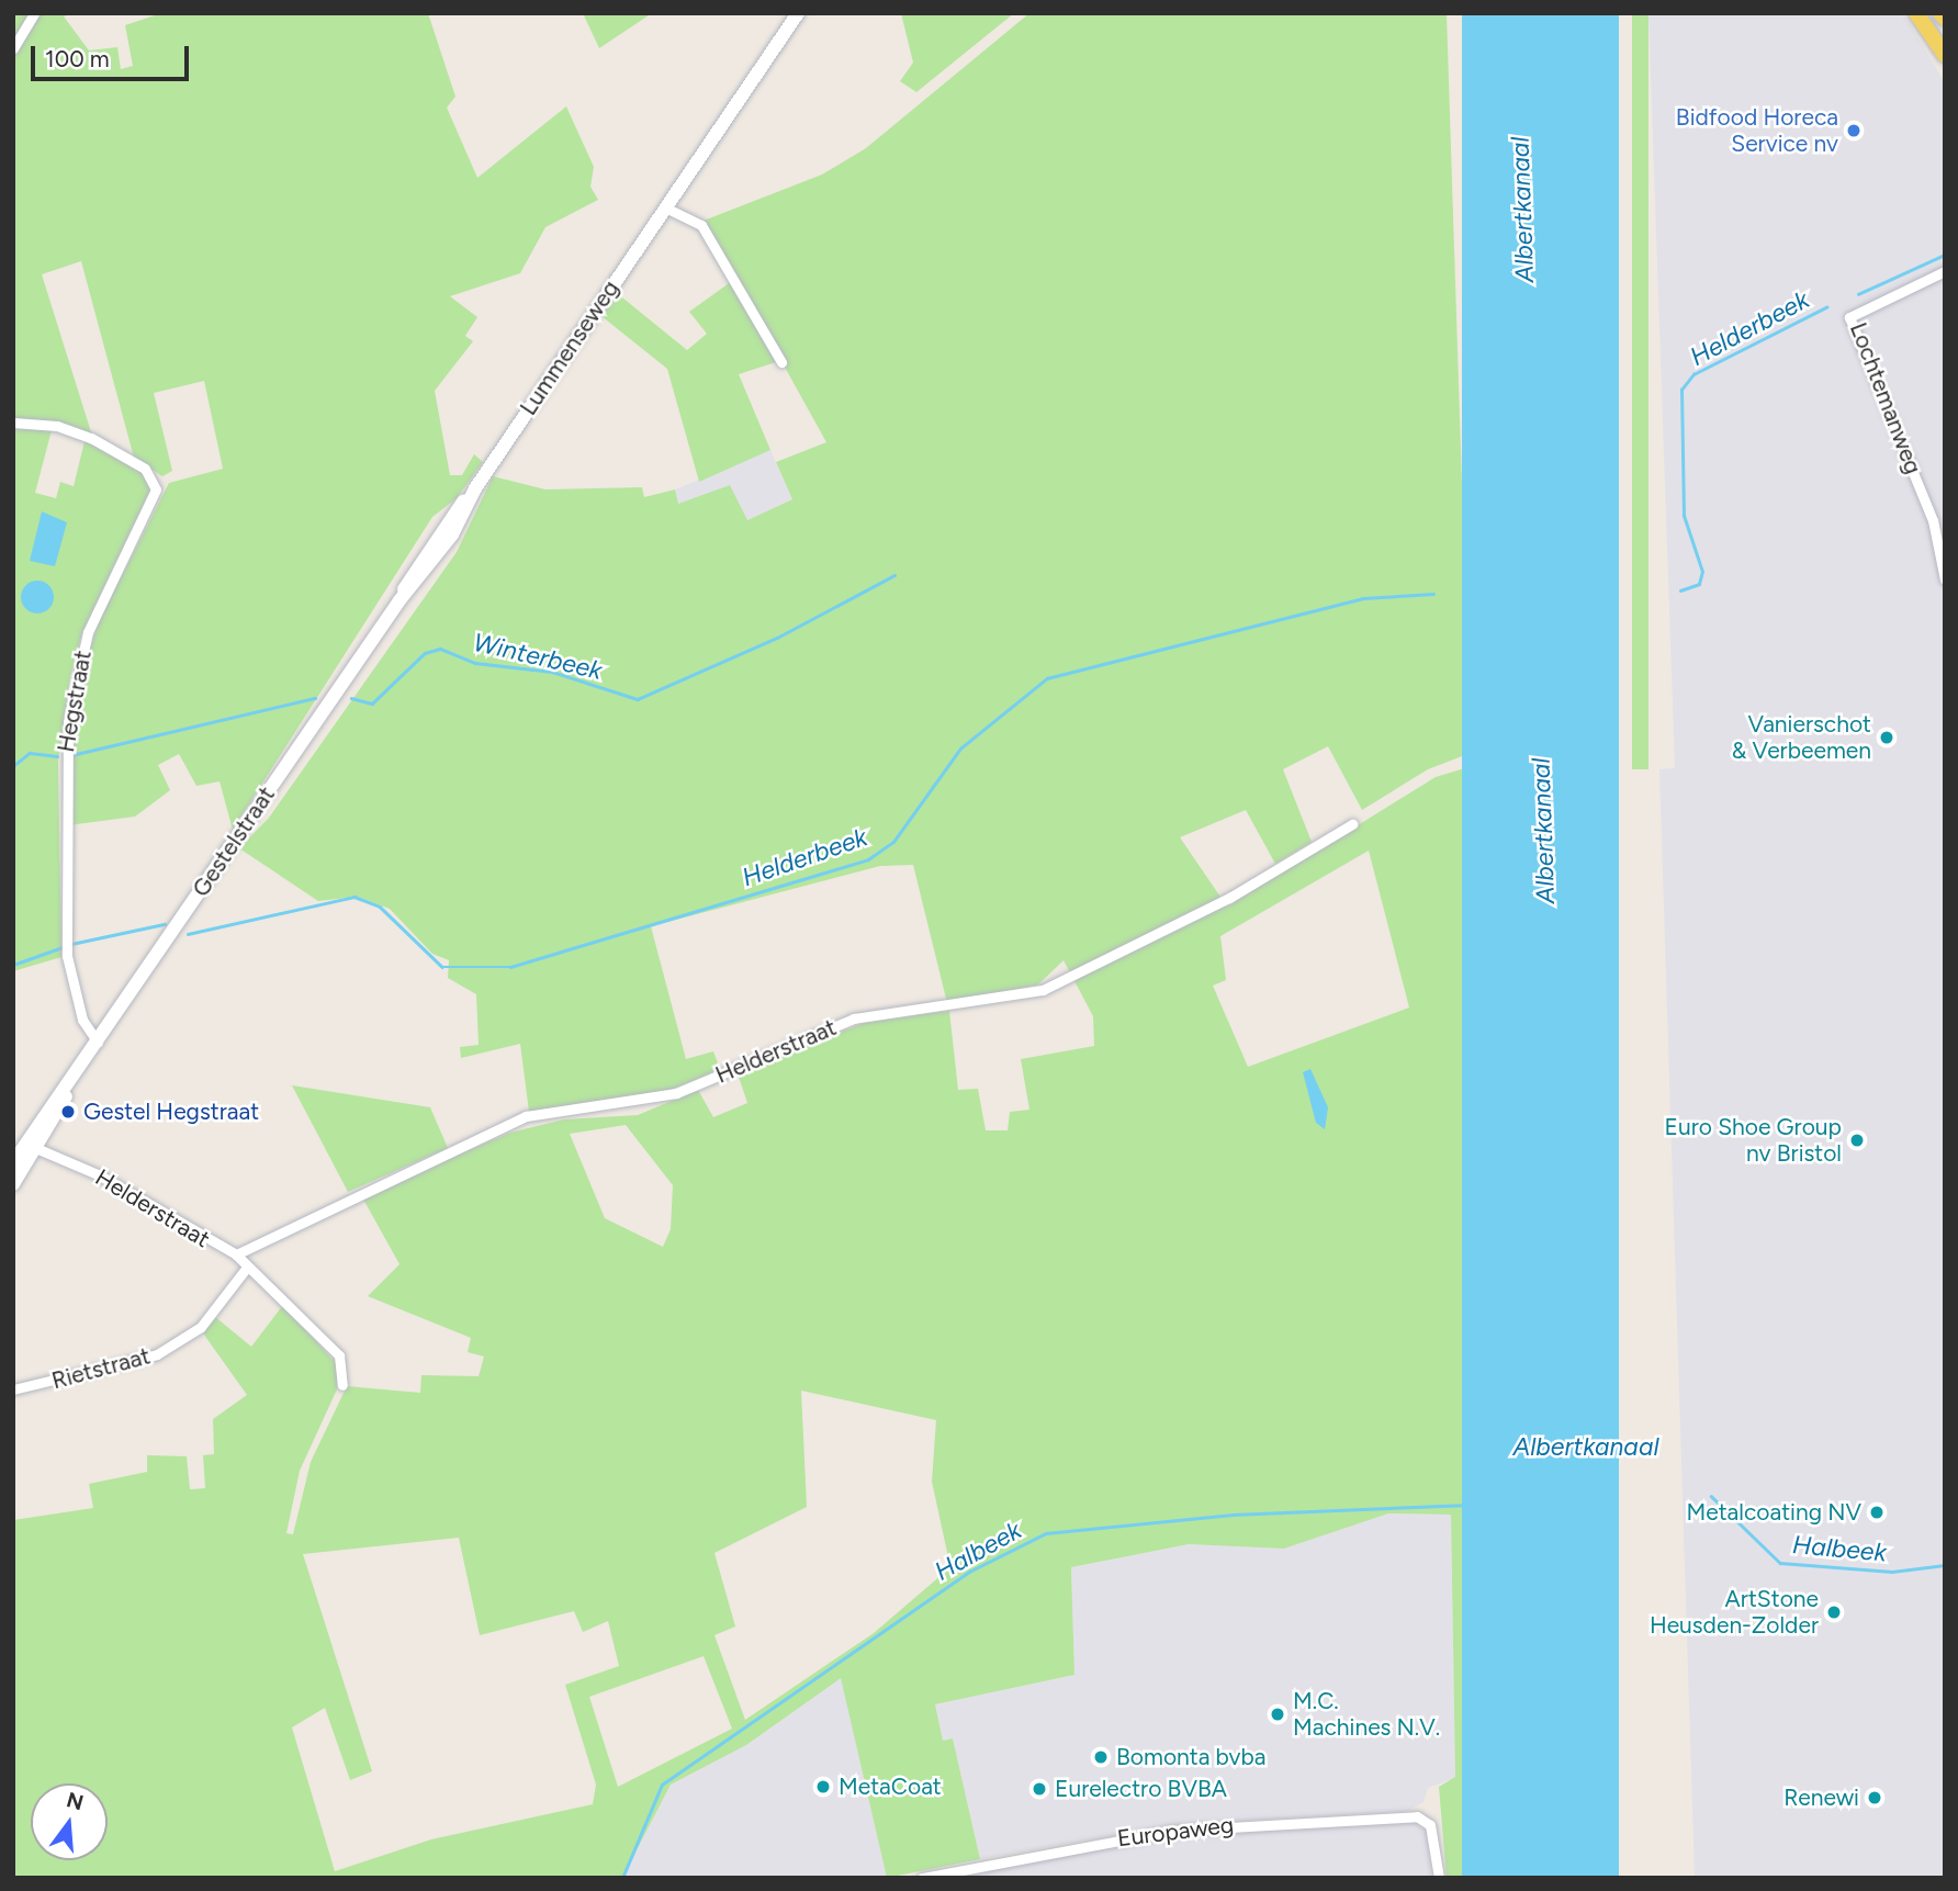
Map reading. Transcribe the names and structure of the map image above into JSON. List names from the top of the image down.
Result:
{
  "streets": {
    "main road": ["Lummenseweg", "Gestelstraat"],
    "street": [
      "Lochtemanweg",
      "Hegstraat",
      "Helderstraat",
      "Rietstraat",
      "Europaweg"
    ]
  },
  "crossings": [
    ["Lummenseweg", "Gestelstraat"],
    ["Hegstraat", "Gestelstraat"],
    ["Gestelstraat", "Helderstraat"],
    ["Helderstraat", "Rietstraat"]
  ],
  "water": [
    "Albertkanaal",
    "Helderbeek",
    "Winterbeek",
    "Halbeek"
  ],
  "places": [
    "Bidfood Horeca Service nv",
    "Vanierschot & Verbeemen",
    "Gestel Hegstraat",
    "Euro Shoe Group nv Bristol",
    "Metalcoating NV",
    "ArtStone Heusden-Zolder",
    "M.C. Machines N.V.",
    "Bomonta bvba",
    "MetaCoat",
    "Eurelectro BVBA",
    "Renewi"
  ],
  "scale_bar": "100 m",
  "north": "top"
}
